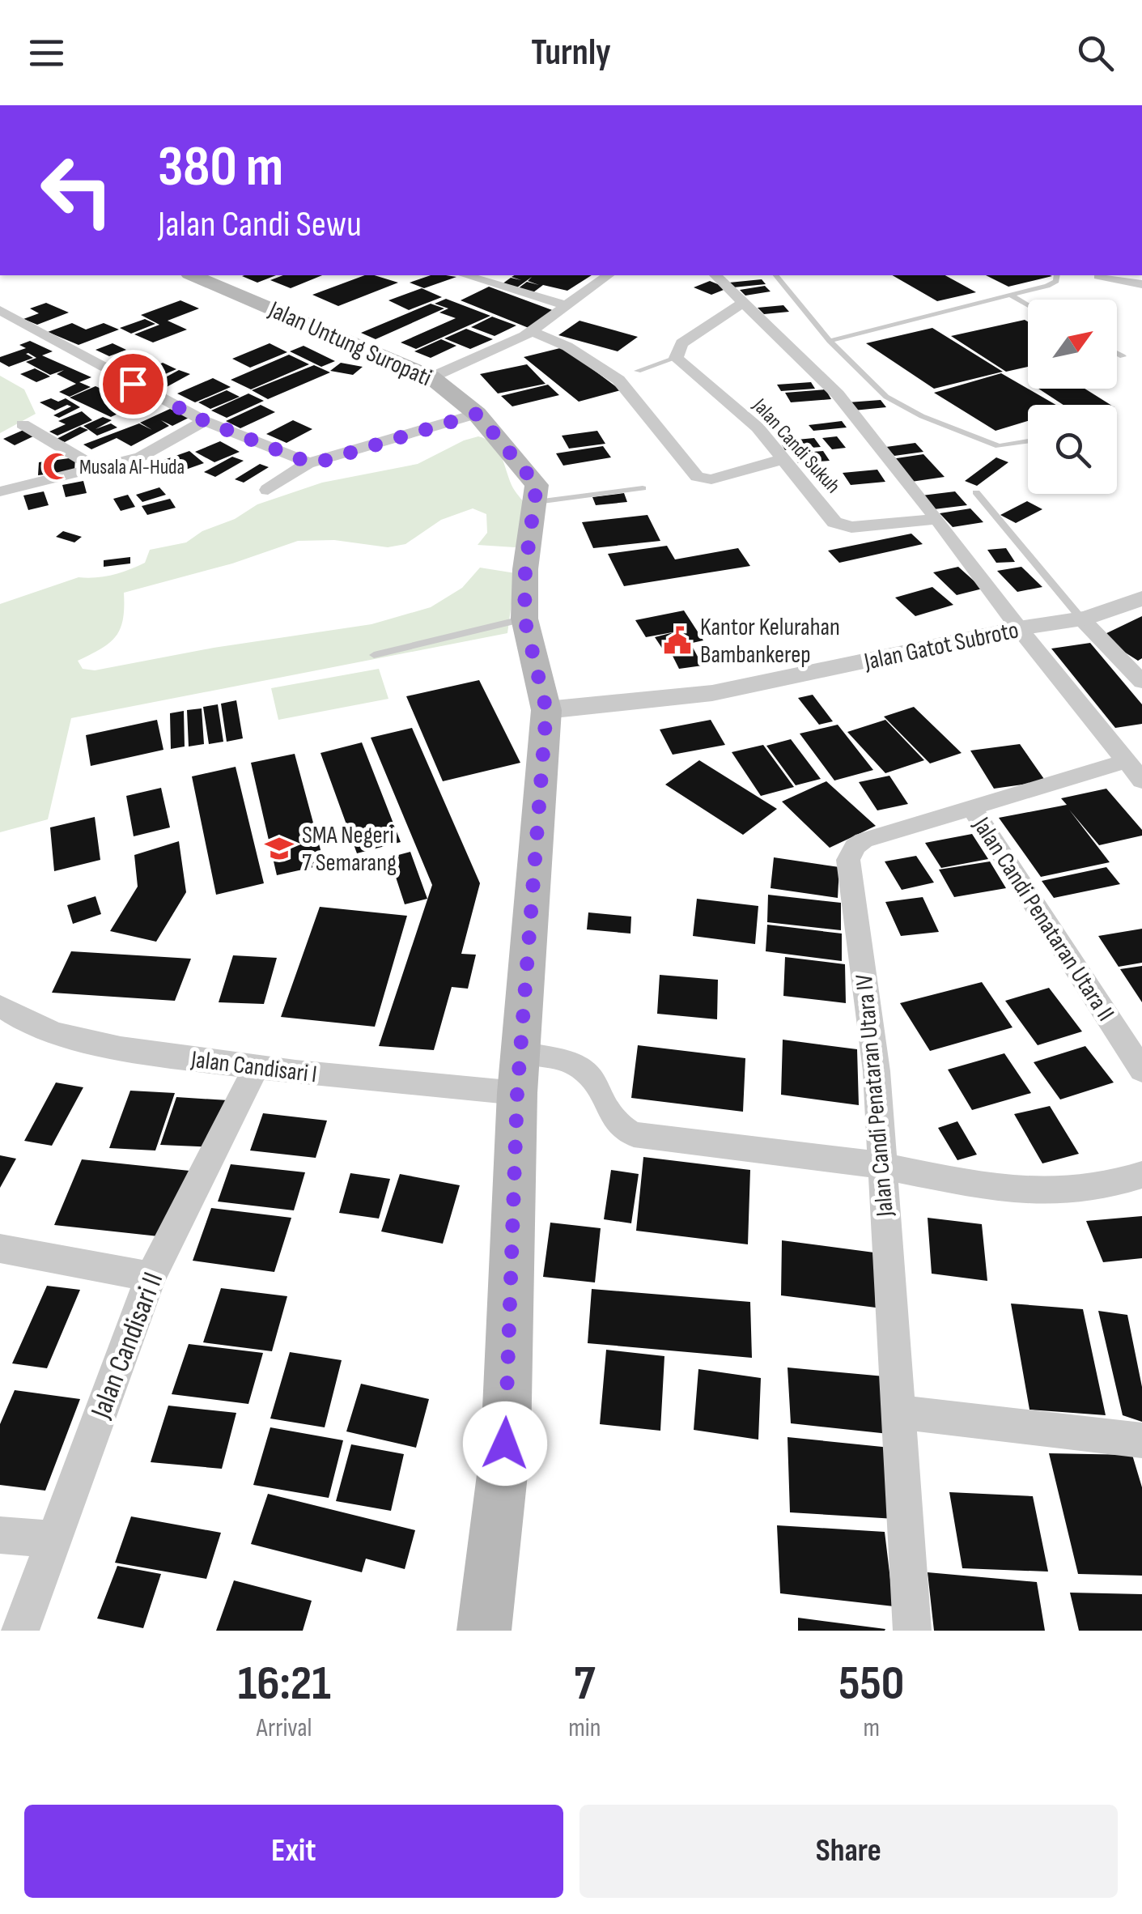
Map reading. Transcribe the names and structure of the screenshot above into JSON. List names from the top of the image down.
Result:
{
  "streets": {
    "main road": ["Jalan Untung Suropati"],
    "street": [
      "Jalan Candi Sukuh",
      "Jalan Gatot Subroto",
      "Jalan Candi Penataran Utara II",
      "Jalan Candisari I",
      "Jalan Candi Penataran Utara IV",
      "Jalan Candisari II"
    ]
  },
  "crossings": [
    ["Jalan Candi Penataran Utara II", "Jalan Candi Penataran Utara IV"],
    ["Jalan Candisari I", "Jalan Candisari II"]
  ],
  "places": {
    "mosque": ["Musala Al-Huda"],
    "public building": ["Kantor Kelurahan Bambankerep"],
    "school or university": ["SMA Negeri 7 Semarang"]
  },
  "north": "top right",
  "page": {
    "header": "Turnly",
    "turn": ["380 m", "Jalan Candi Sewu"],
    "eta": [
      "16:21",
      "Arrival",
      "7",
      "min",
      "550",
      "m"
    ],
    "buttons": ["Exit", "Share"]
  }
}
